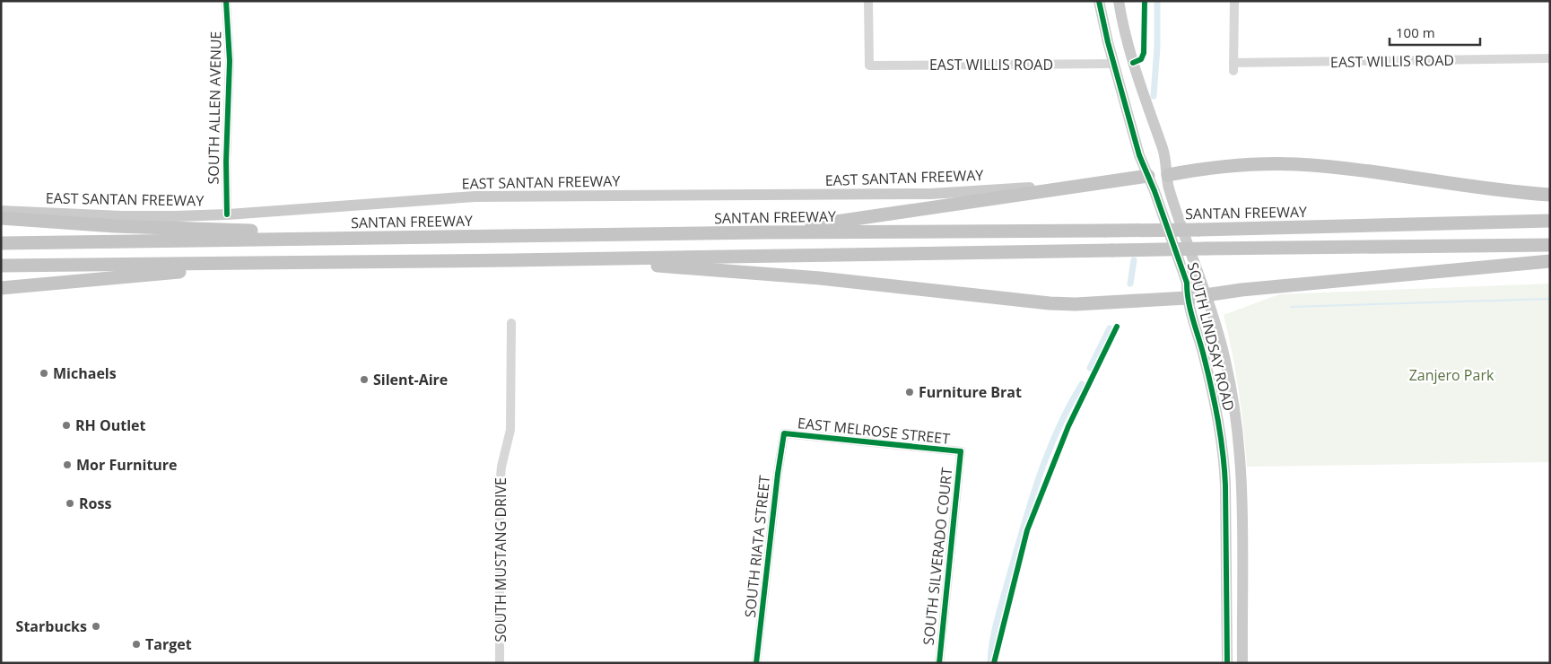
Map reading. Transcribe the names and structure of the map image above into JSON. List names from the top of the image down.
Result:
{
  "streets": {
    "highway": ["SANTAN FREEWAY"],
    "main road": ["EAST SANTAN FREEWAY", "SOUTH LINDSAY ROAD"],
    "street": [
      "EAST WILLIS ROAD",
      "SOUTH ALLEN AVENUE",
      "EAST MELROSE STREET",
      "SOUTH RIATA STREET",
      "SOUTH SILVERADO COURT",
      "SOUTH MUSTANG DRIVE"
    ]
  },
  "crossings": [
    ["EAST WILLIS ROAD", "SOUTH LINDSAY ROAD"],
    ["SOUTH ALLEN AVENUE", "EAST SANTAN FREEWAY"],
    ["EAST MELROSE STREET", "SOUTH RIATA STREET"],
    ["EAST MELROSE STREET", "SOUTH SILVERADO COURT"]
  ],
  "parks": ["Zanjero Park"],
  "places": [
    "Michaels",
    "Silent-Aire",
    "Furniture Brat",
    "RH Outlet",
    "Mor Furniture",
    "Ross",
    "Starbucks",
    "Target"
  ],
  "scale_bar": "100 m"
}
